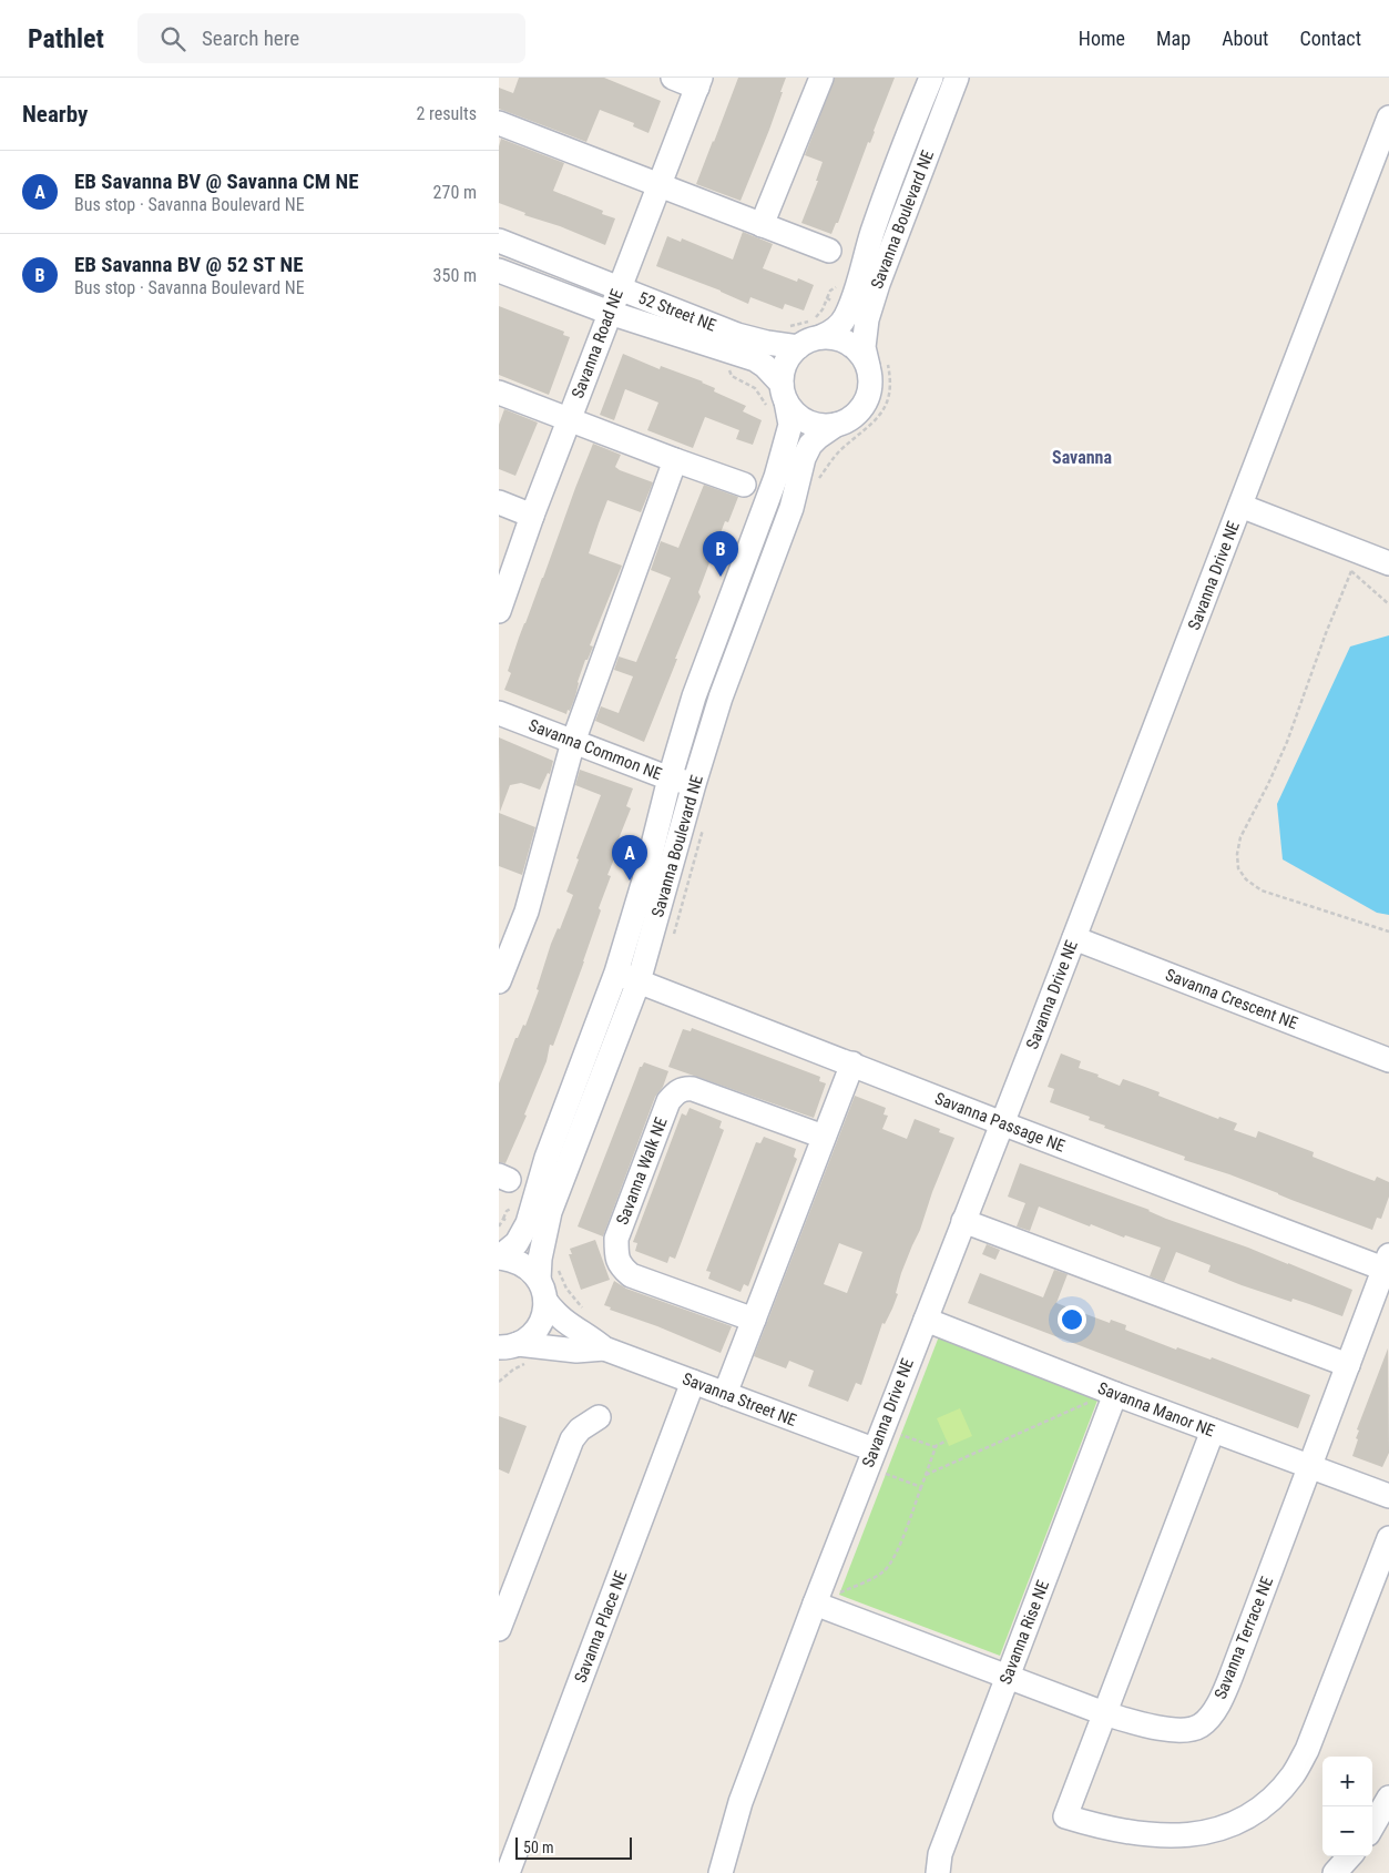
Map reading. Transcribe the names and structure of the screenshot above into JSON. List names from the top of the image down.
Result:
{
  "streets": {
    "street": [
      "Savanna Boulevard NE",
      "52 Street NE",
      "Savanna Road NE",
      "Savanna Drive NE",
      "Savanna Common NE",
      "Savanna Crescent NE",
      "Savanna Passage NE",
      "Savanna Walk NE",
      "Savanna Street NE",
      "Savanna Manor NE",
      "Savanna Place NE",
      "Savanna Rise NE",
      "Savanna Terrace NE"
    ]
  },
  "crossings": [
    ["Savanna Boulevard NE", "52 Street NE"],
    ["Savanna Boulevard NE", "Savanna Common NE"],
    ["Savanna Boulevard NE", "Savanna Passage NE"],
    ["Savanna Boulevard NE", "Savanna Street NE"],
    ["52 Street NE", "Savanna Road NE"],
    ["Savanna Drive NE", "Savanna Crescent NE"],
    ["Savanna Drive NE", "Savanna Passage NE"],
    ["Savanna Drive NE", "Savanna Street NE"],
    ["Savanna Drive NE", "Savanna Manor NE"],
    ["Savanna Drive NE", "Savanna Terrace NE"],
    ["Savanna Passage NE", "Savanna Terrace NE"],
    ["Savanna Street NE", "Savanna Place NE"],
    ["Savanna Manor NE", "Savanna Rise NE"],
    ["Savanna Manor NE", "Savanna Terrace NE"],
    ["Savanna Rise NE", "Savanna Terrace NE"]
  ],
  "districts": ["Savanna"],
  "scale_bar": "50 m",
  "page": {
    "header": "Pathlet",
    "search": "Search here",
    "nav": [
      "Home",
      "Map",
      "About",
      "Contact"
    ],
    "heading": ["Nearby", "2 results"],
    "list": [
      {
        "mark": "A",
        "name": "EB Savanna BV @ Savanna CM NE",
        "note": "Bus stop · Savanna Boulevard NE",
        "value": "270 m"
      },
      {
        "mark": "B",
        "name": "EB Savanna BV @ 52 ST NE",
        "note": "Bus stop · Savanna Boulevard NE",
        "value": "350 m"
      }
    ],
    "pins": ["B", "A"],
    "map_buttons": ["+", "−"],
    "scale": "50 m"
  }
}
